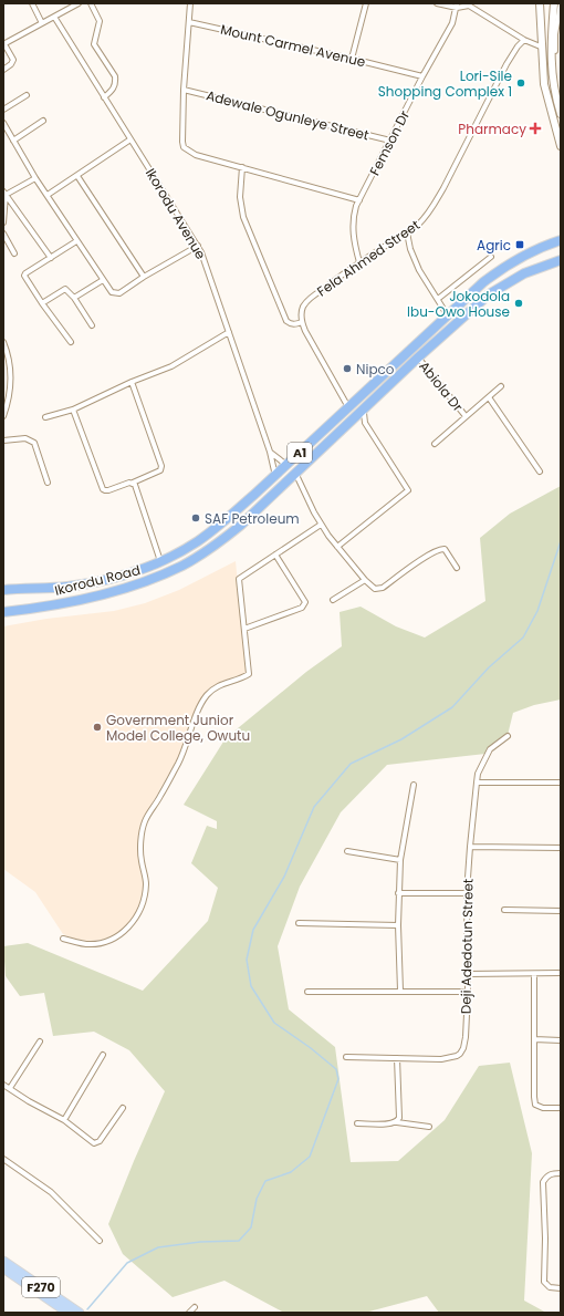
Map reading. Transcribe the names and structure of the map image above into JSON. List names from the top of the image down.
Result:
{
  "streets": {
    "highway": ["A1", "Ikorodu Road"],
    "main road": ["F270"],
    "street": [
      "Mount Carmel Avenue",
      "Adewale Ogunleye Street",
      "Femson Dr",
      "Ikorodu Avenue",
      "Fela Ahmed Street",
      "Abiola Dr",
      "Deji Adedotun Street"
    ]
  },
  "crossings": [
    ["Mount Carmel Avenue", "Femson Dr"],
    ["Adewale Ogunleye Street", "Femson Dr"],
    ["Femson Dr", "Fela Ahmed Street"],
    ["Ikorodu Avenue", "Ikorodu Road"],
    ["Abiola Dr", "Ikorodu Road"]
  ],
  "places": {
    "other": [
      "Lori-Sile Shopping Complex 1",
      "Jokodola Ibu-Owo House",
      "Nipco",
      "SAF Petroleum",
      "Government Junior Model College, Owutu"
    ],
    "health": ["Pharmacy"],
    "transit": ["Agric"]
  }
}
